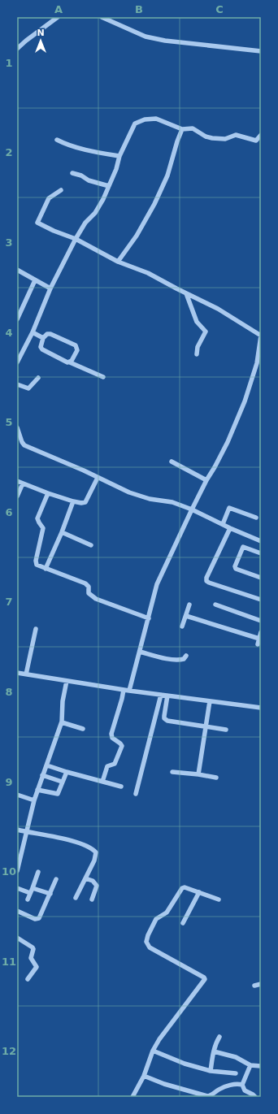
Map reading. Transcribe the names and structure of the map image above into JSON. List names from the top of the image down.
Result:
{
  "north": "top",
  "grid": {
    "columns": ["A", "B", "C"],
    "rows": [
      "1",
      "2",
      "3",
      "4",
      "5",
      "6",
      "7",
      "8",
      "9",
      "10",
      "11",
      "12"
    ]
  }
}
